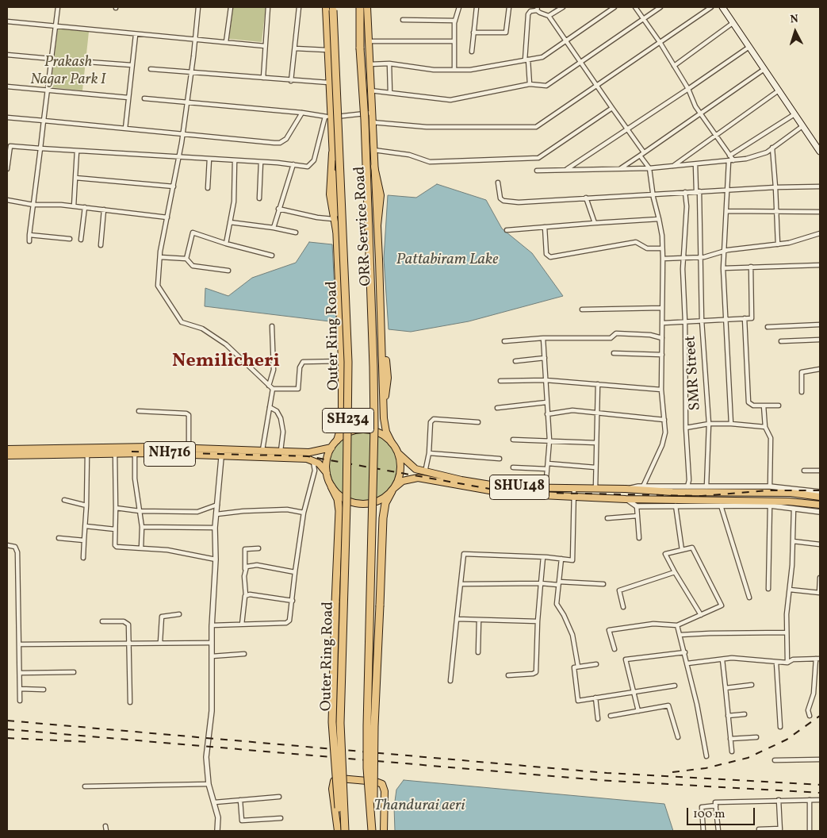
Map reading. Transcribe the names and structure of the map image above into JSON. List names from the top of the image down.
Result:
{
  "streets": {
    "highway": ["Outer Ring Road", "SH234"],
    "main road": ["ORR Service Road", "NH716", "SHU148"],
    "street": ["SMR Street"]
  },
  "crossings": [
    ["ORR Service Road", "NH716"],
    ["ORR Service Road", "SHU148"],
    ["NH716", "SHU148"]
  ],
  "districts": ["Nemilicheri"],
  "water": ["Pattabiram Lake", "Thandurai aeri"],
  "parks": ["Prakash Nagar Park I"],
  "scale_bar": "100 m",
  "north": "top"
}
